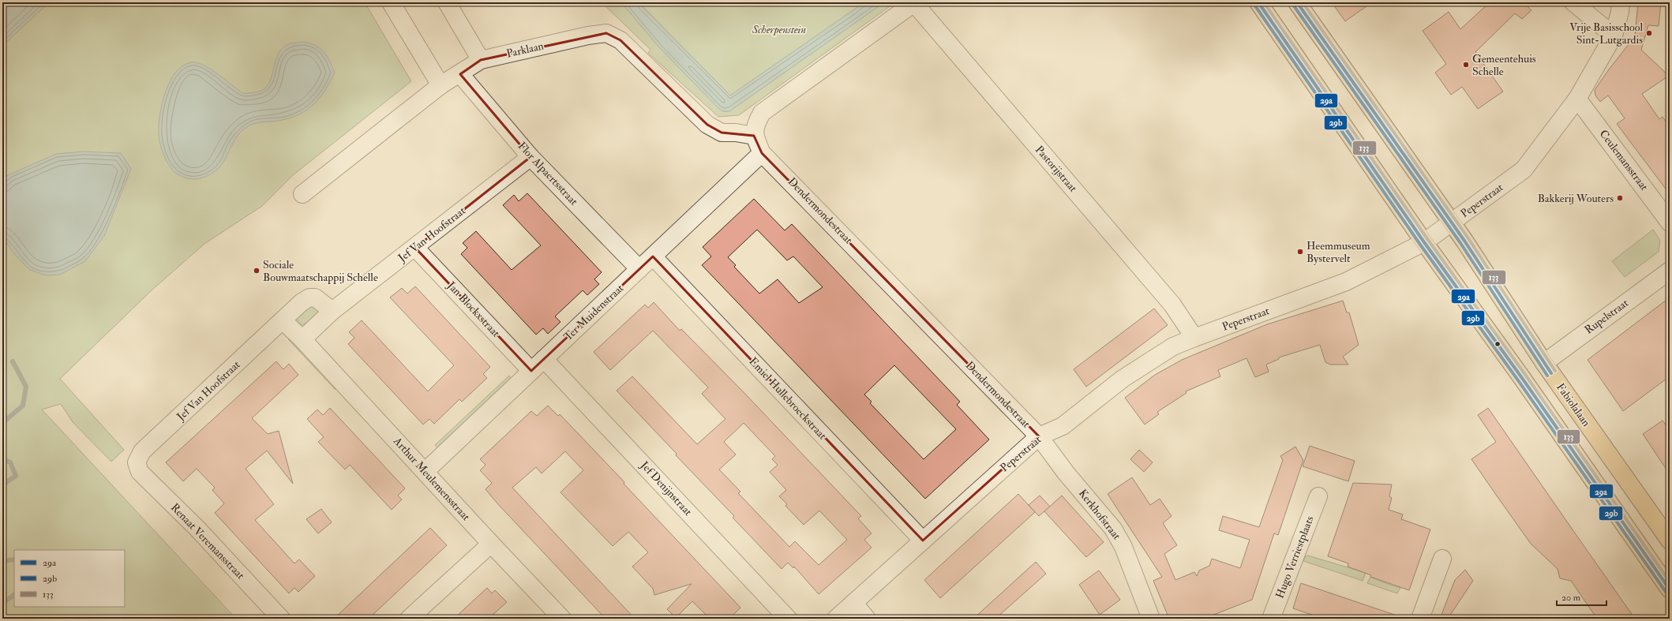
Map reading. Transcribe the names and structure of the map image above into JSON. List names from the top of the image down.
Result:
{
  "streets": {
    "main road": ["Fabiolalaan"],
    "street": [
      "Parklaan",
      "Ceulemansstraat",
      "Pastorijstraat",
      "Flor Alpaertsstraat",
      "Peperstraat",
      "Dendermondestraat",
      "Jef Van Hoofstraat",
      "Jan Blockxstraat",
      "Ter Muidenstraat",
      "Rupelstraat",
      "Emiel Hullebroeckstraat",
      "Arthur Meulemensstraat",
      "Jef Denijnstraat",
      "Kerkhofstraat",
      "Renaat Veremansstraat",
      "Hugo Verriestplaats"
    ]
  },
  "crossings": [
    ["Parklaan", "Flor Alpaertsstraat"],
    ["Parklaan", "Dendermondestraat"],
    ["Ceulemansstraat", "Peperstraat"],
    ["Pastorijstraat", "Peperstraat"],
    ["Flor Alpaertsstraat", "Jef Van Hoofstraat"],
    ["Flor Alpaertsstraat", "Ter Muidenstraat"],
    ["Peperstraat", "Dendermondestraat"],
    ["Peperstraat", "Emiel Hullebroeckstraat"],
    ["Peperstraat", "Fabiolalaan"],
    ["Peperstraat", "Kerkhofstraat"],
    ["Dendermondestraat", "Ter Muidenstraat"],
    ["Dendermondestraat", "Kerkhofstraat"],
    ["Jef Van Hoofstraat", "Jan Blockxstraat"],
    ["Jef Van Hoofstraat", "Arthur Meulemensstraat"],
    ["Jef Van Hoofstraat", "Renaat Veremansstraat"],
    ["Jan Blockxstraat", "Ter Muidenstraat"],
    ["Ter Muidenstraat", "Emiel Hullebroeckstraat"],
    ["Ter Muidenstraat", "Arthur Meulemensstraat"],
    ["Ter Muidenstraat", "Jef Denijnstraat"],
    ["Rupelstraat", "Fabiolalaan"]
  ],
  "parks": ["Scherpenstein"],
  "places": [
    "Vrije Basisschool Sint-Lutgardis",
    "Gemeentehuis Schelle",
    "Bakkerij Wouters",
    "Heemmuseum Bystervelt",
    "Sociale Bouwmaatschappij Schelle"
  ],
  "lines": ["transit line 29a", "transit line 133", "transit line 29b"],
  "legend": ["29a", "29b", "133"],
  "scale_bar": "20 m"
}
